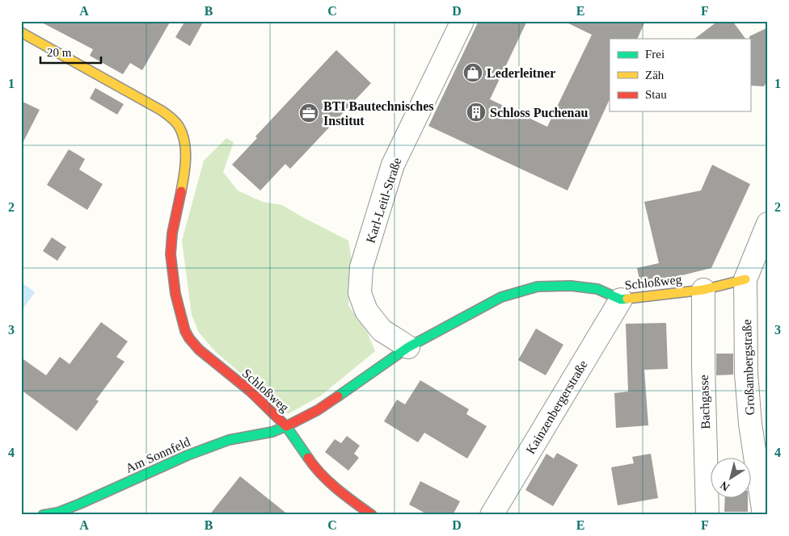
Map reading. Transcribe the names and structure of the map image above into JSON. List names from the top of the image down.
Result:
{
  "streets": {
    "street": [
      "Karl-Leitl-Straße",
      "Schloßweg",
      "Großambergstraße",
      "Bachgasse",
      "Kainzenbergerstraße",
      "Am Sonnfeld"
    ]
  },
  "crossings": [
    ["Karl-Leitl-Straße", "Schloßweg"],
    ["Schloßweg", "Großambergstraße"],
    ["Schloßweg", "Bachgasse"],
    ["Schloßweg", "Kainzenbergerstraße"],
    ["Schloßweg", "Am Sonnfeld"]
  ],
  "places": {
    "shop": ["Lederleitner"],
    "building": ["Schloss Puchenau"],
    "office": ["BTI Bautechnisches Institut"]
  },
  "legend": ["Frei", "Zäh", "Stau"],
  "scale_bar": "20 m",
  "north": "bottom left",
  "grid": {
    "columns": [
      "A",
      "B",
      "C",
      "D",
      "E",
      "F"
    ],
    "rows": [
      "1",
      "2",
      "3",
      "4"
    ]
  }
}
